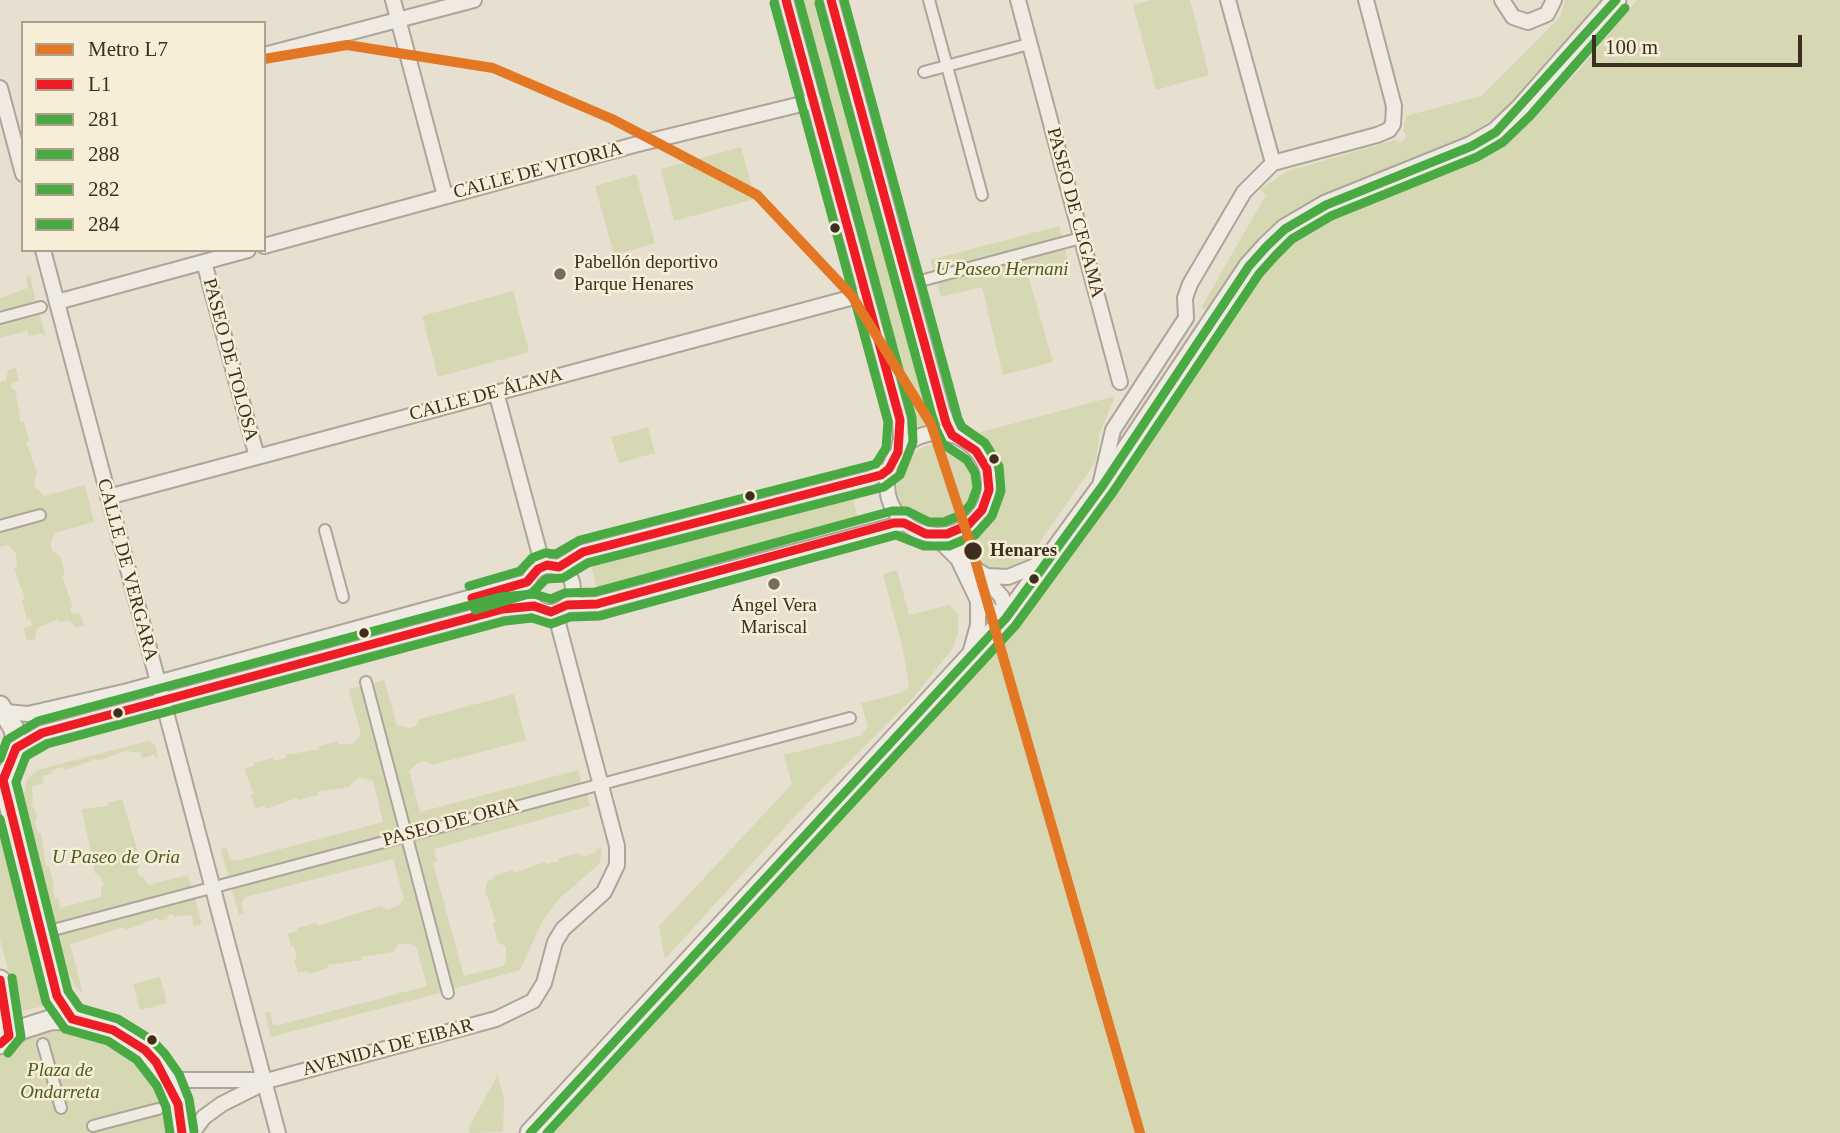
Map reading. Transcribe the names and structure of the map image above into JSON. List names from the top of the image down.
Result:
{
  "streets": {
    "street": [
      "CALLE DE VITORIA",
      "PASEO DE CEGAMA",
      "PASEO DE TOLOSA",
      "CALLE DE ÁLAVA",
      "CALLE DE VERGARA",
      "PASEO DE ORIA",
      "AVENIDA DE EIBAR"
    ]
  },
  "crossings": [
    ["PASEO DE TOLOSA", "CALLE DE ÁLAVA"],
    ["CALLE DE ÁLAVA", "CALLE DE VERGARA"],
    ["CALLE DE VERGARA", "PASEO DE ORIA"],
    ["CALLE DE VERGARA", "AVENIDA DE EIBAR"],
    ["PASEO DE ORIA", "AVENIDA DE EIBAR"]
  ],
  "parks": ["U Paseo Hernani", "U Paseo de Oria", "Plaza de Ondarreta"],
  "places": ["Pabellón deportivo Parque Henares", "Henares", "Ángel Vera Mariscal"],
  "lines": [
    "transit line L1",
    "transit line 281",
    "transit line 282",
    "transit line 288",
    "transit line 284",
    "metro line L7"
  ],
  "legend": [
    "Metro L7",
    "L1",
    "281",
    "288",
    "282",
    "284"
  ],
  "scale_bar": "100 m"
}
